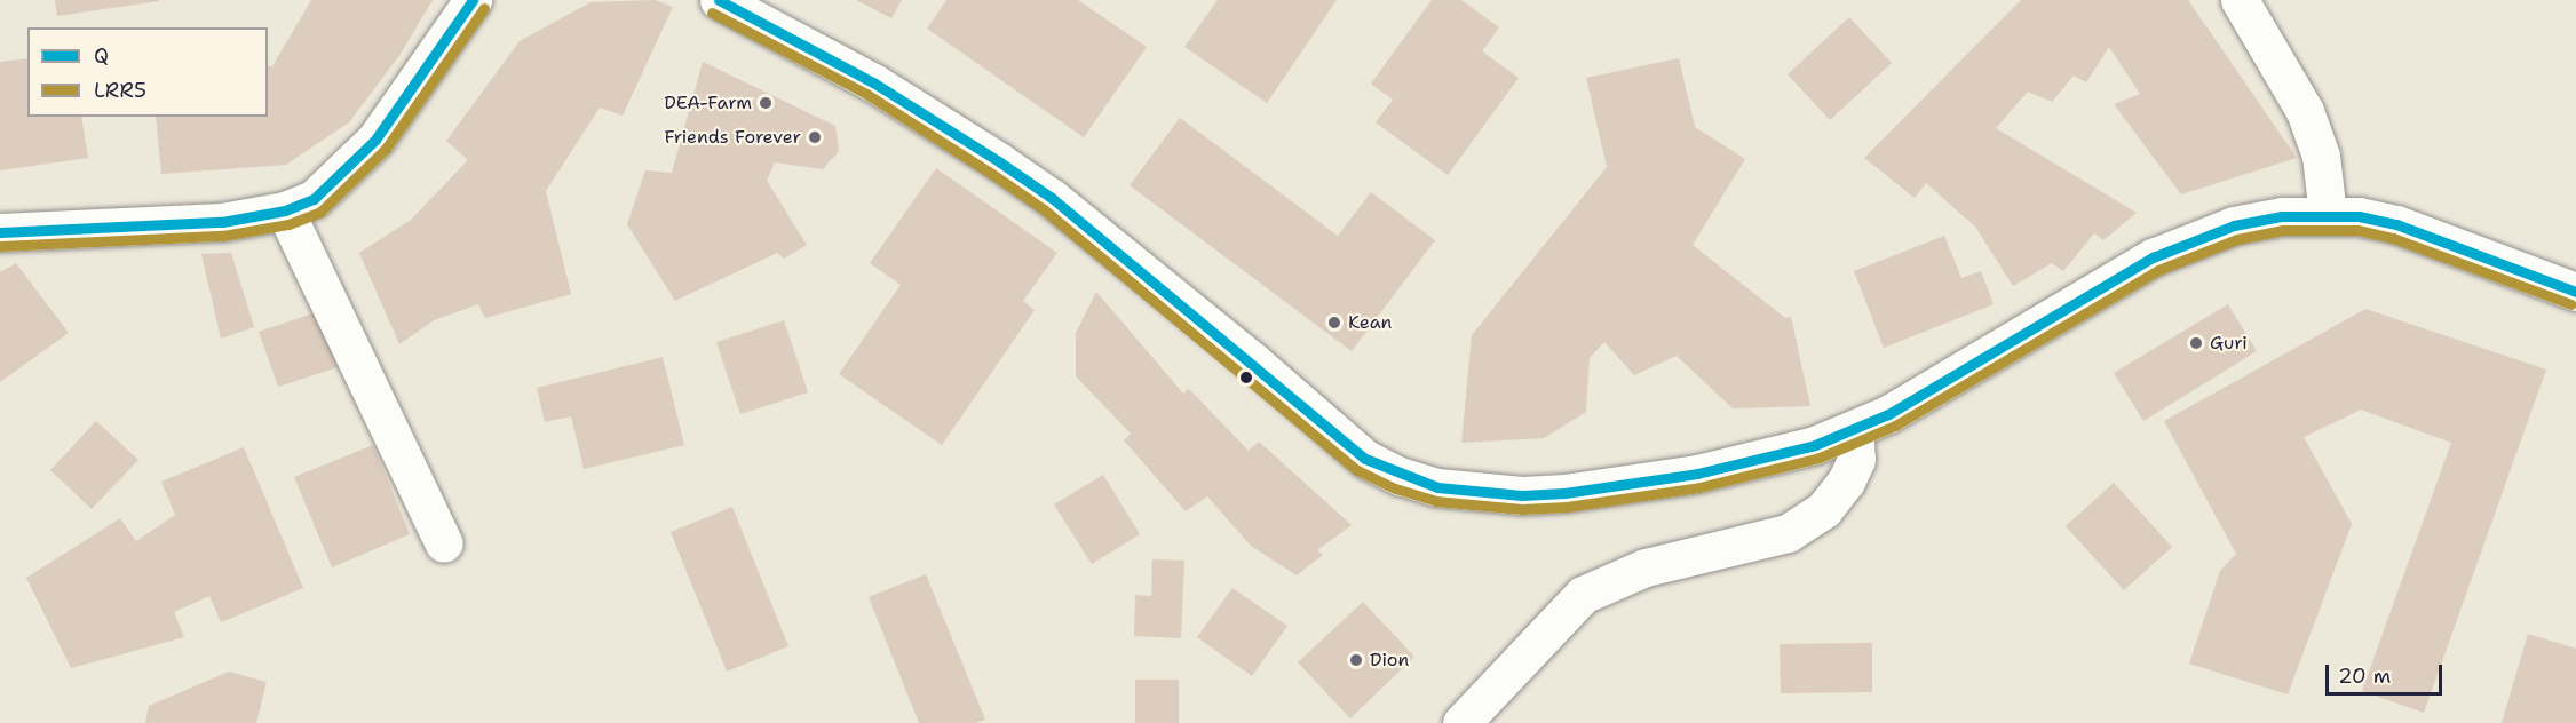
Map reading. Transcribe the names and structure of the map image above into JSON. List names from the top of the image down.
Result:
{
  "places": [
    "DEA-Farm",
    "Friends Forever",
    "Kean",
    "Guri",
    "Dion"
  ],
  "lines": ["transit line Q", "transit line LRR5"],
  "legend": ["Q", "LRR5"],
  "scale_bar": "20 m"
}
